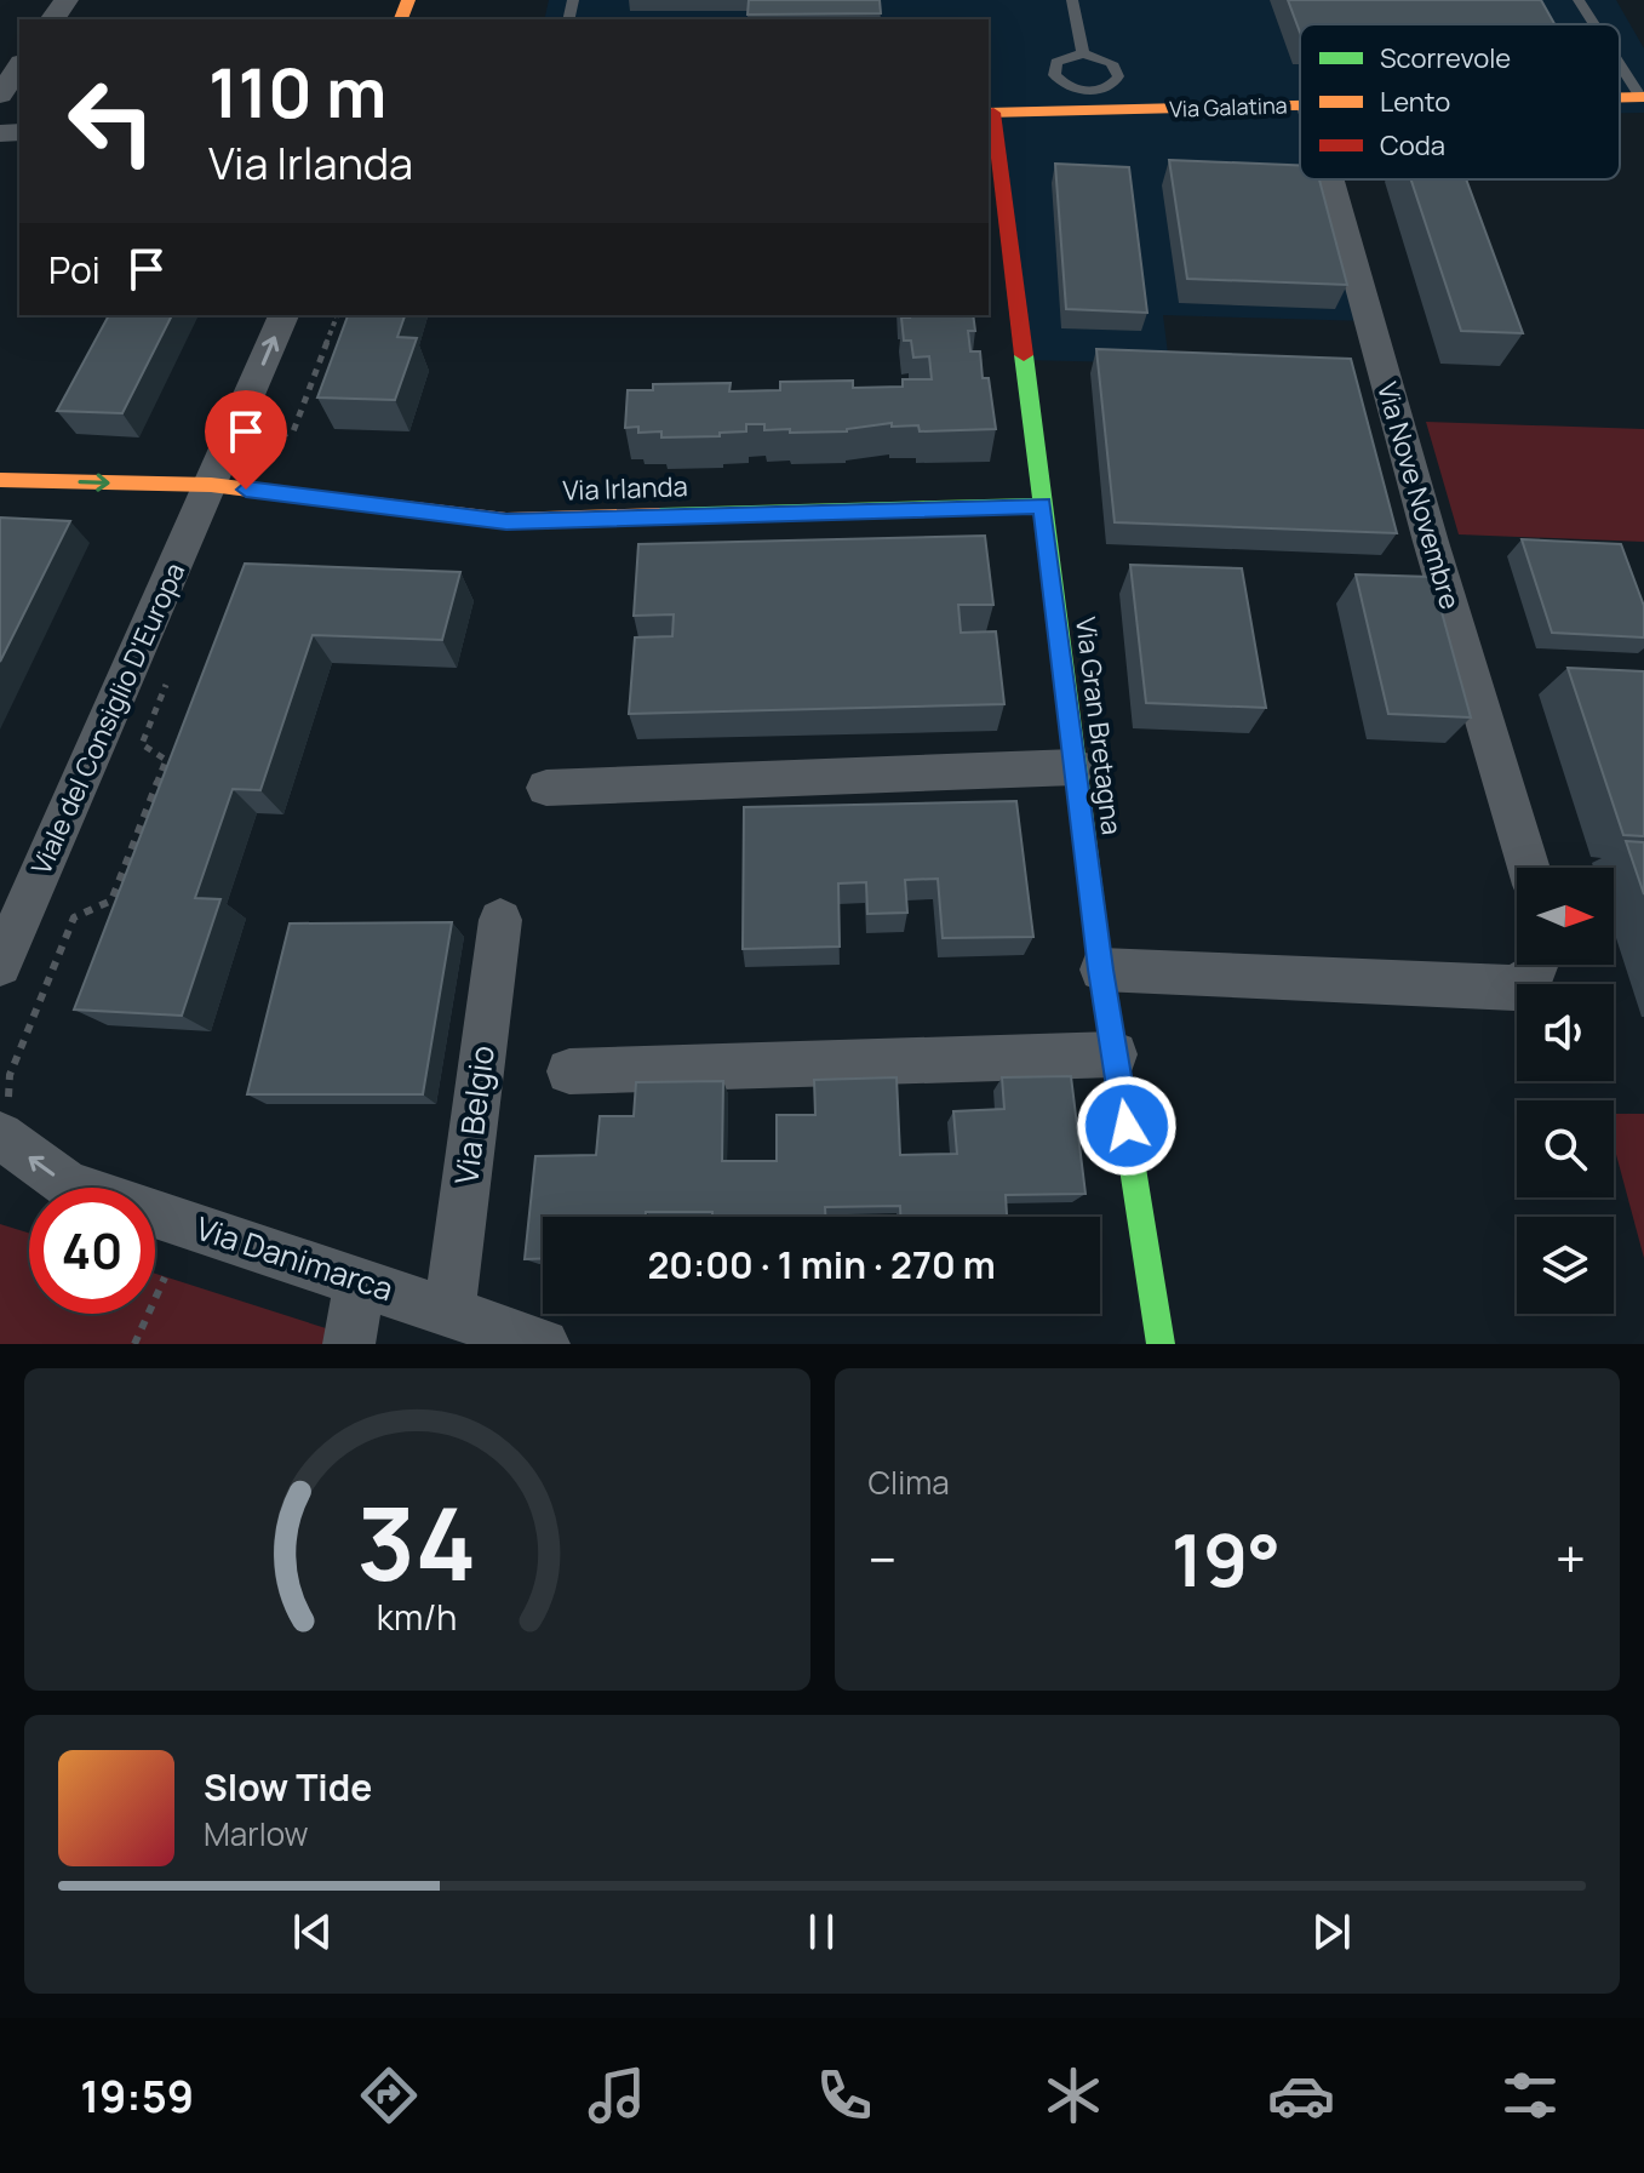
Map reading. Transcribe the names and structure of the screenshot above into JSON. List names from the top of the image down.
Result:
{
  "streets": {
    "street": [
      "Via Galatina",
      "Via Irlanda",
      "Via Nove Novembre",
      "Viale del Consiglio D'Europa",
      "Via Gran Bretagna",
      "Via Belgio",
      "Via Danimarca"
    ]
  },
  "crossings": [
    ["Via Galatina", "Via Gran Bretagna"],
    ["Via Irlanda", "Viale del Consiglio D'Europa"],
    ["Via Irlanda", "Via Gran Bretagna"],
    ["Via Belgio", "Via Danimarca"]
  ],
  "one_way": ["Via Danimarca"],
  "legend": ["Scorrevole", "Lento", "Coda"],
  "north": "right",
  "page": {
    "turn": ["110 m", "Via Irlanda"],
    "then": "Poi",
    "limit": "40",
    "trip": "20:00 · 1 min · 270 m",
    "tile": "Clima",
    "heat": ["−", "19°", "+"],
    "song": ["Slow Tide", "Marlow"],
    "tabs": "19:59",
    "gauge": ["34", "km/h"]
  }
}
